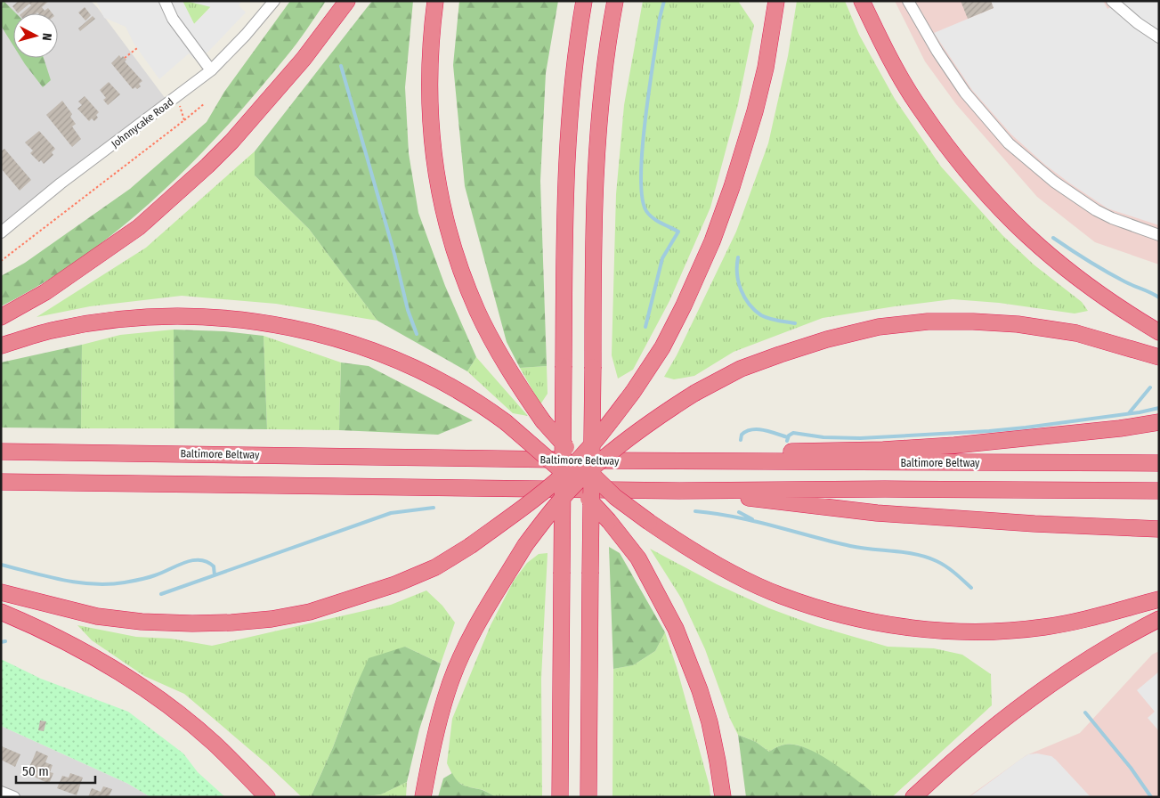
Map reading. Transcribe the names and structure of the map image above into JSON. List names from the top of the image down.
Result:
{
  "streets": {
    "highway": ["Baltimore Beltway"],
    "street": ["Johnnycake Road"]
  },
  "scale_bar": "50 m",
  "north": "right"
}
